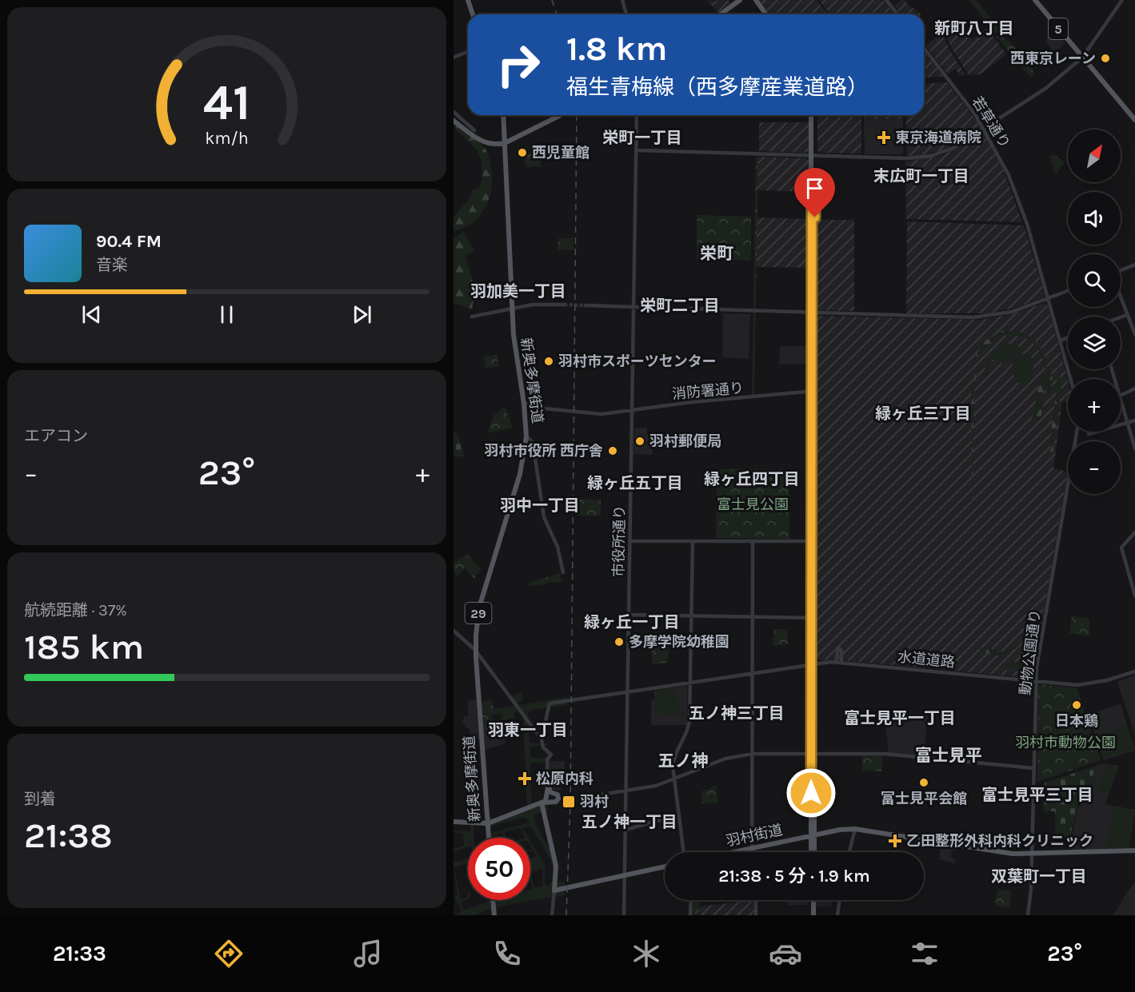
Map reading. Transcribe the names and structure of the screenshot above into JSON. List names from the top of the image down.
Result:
{
  "streets": {
    "main road": [
      "5",
      "新奥多摩街道",
      "29",
      "羽村街道"
    ],
    "street": [
      "若草通り",
      "消防署通り",
      "市役所通り",
      "動物公園通り",
      "水道道路"
    ]
  },
  "crossings": [
    ["新奥多摩街道", "消防署通り"],
    ["消防署通り", "市役所通り"],
    ["市役所通り", "水道道路"],
    ["動物公園通り", "水道道路"],
    ["動物公園通り", "羽村街道"]
  ],
  "districts": [
    "新町八丁目",
    "栄町一丁目",
    "末広町一丁目",
    "栄町",
    "羽加美一丁目",
    "栄町二丁目",
    "緑ヶ丘三丁目",
    "緑ヶ丘四丁目",
    "緑ヶ丘五丁目",
    "羽中一丁目",
    "緑ヶ丘一丁目",
    "五ノ神三丁目",
    "富士見平一丁目",
    "羽東一丁目",
    "富士見平",
    "五ノ神",
    "富士見平三丁目",
    "五ノ神一丁目",
    "双葉町一丁目"
  ],
  "parks": ["富士見公園", "羽村市動物公園"],
  "places": {
    "other": [
      "西東京レーン",
      "西児童館",
      "羽村市スポーツセンター",
      "羽村郵便局",
      "羽村市役所 西庁舎",
      "多摩学院幼稚園",
      "日本鶏",
      "富士見平会館"
    ],
    "health": ["東京海道病院", "松原内科", "乙田整形外科内科クリニック"],
    "transit": ["羽村"]
  },
  "north": "top right",
  "page": {
    "turn": ["1.8 km", "福生青梅線（西多摩産業道路）"],
    "map_buttons": ["+", "−"],
    "song": ["90.4 FM", "音楽"],
    "tile": [
      "エアコン",
      ["航続距離 · 37%", "185 km"],
      ["到着", "21:38"]
    ],
    "heat": ["−", "23°", "+"],
    "limit": "50",
    "trip": "21:38 · 5 分 · 1.9 km",
    "tabs": ["21:33", "23°"],
    "gauge": ["41", "km/h"]
  }
}
